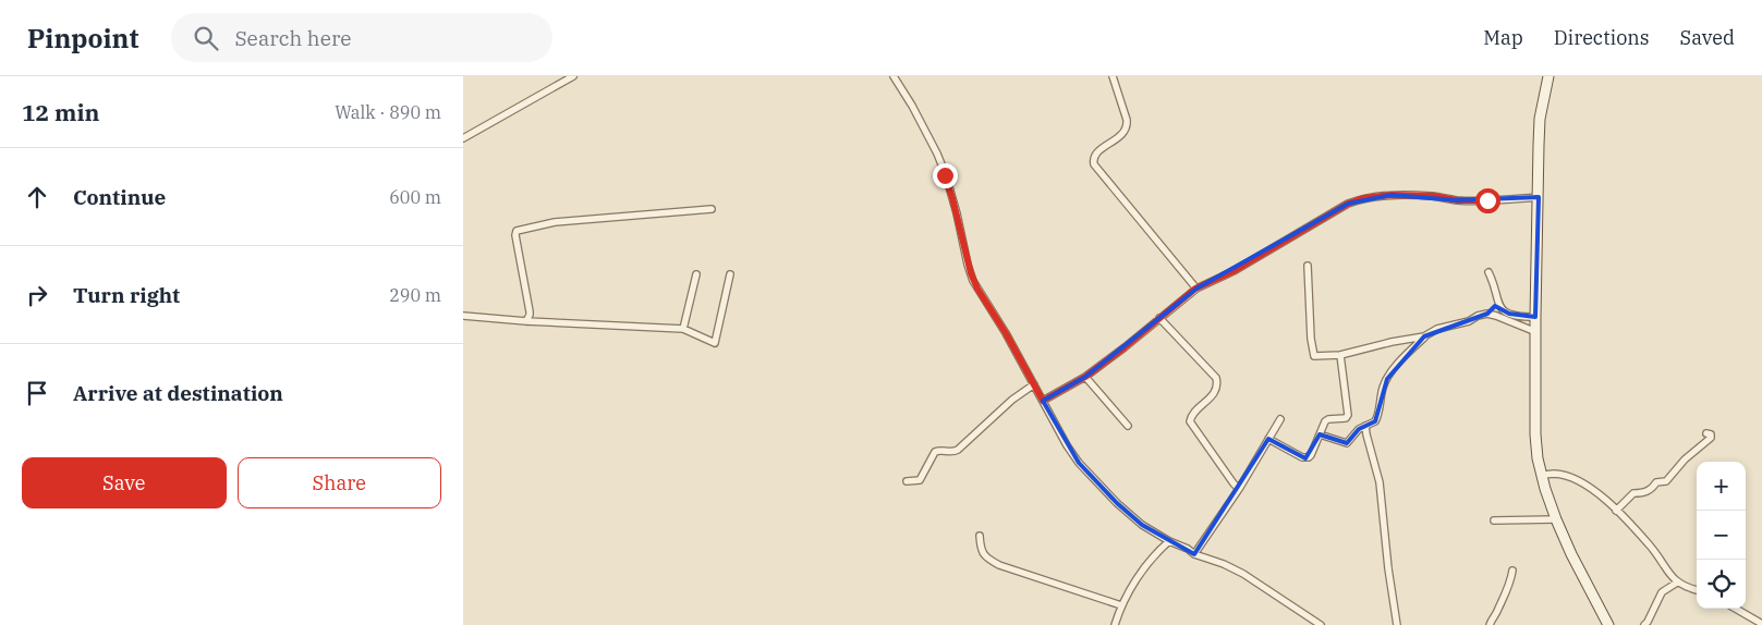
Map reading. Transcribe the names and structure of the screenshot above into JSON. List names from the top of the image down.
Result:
{
  "page": {
    "header": "Pinpoint",
    "search": "Search here",
    "nav": ["Map", "Directions", "Saved"],
    "heading": ["12 min", "Walk · 890 m"],
    "list": [
      ["Continue", "600 m"],
      ["Turn right", "290 m"],
      "Arrive at destination"
    ],
    "buttons": ["Save", "Share"],
    "map_buttons": ["+", "−"]
  }
}
